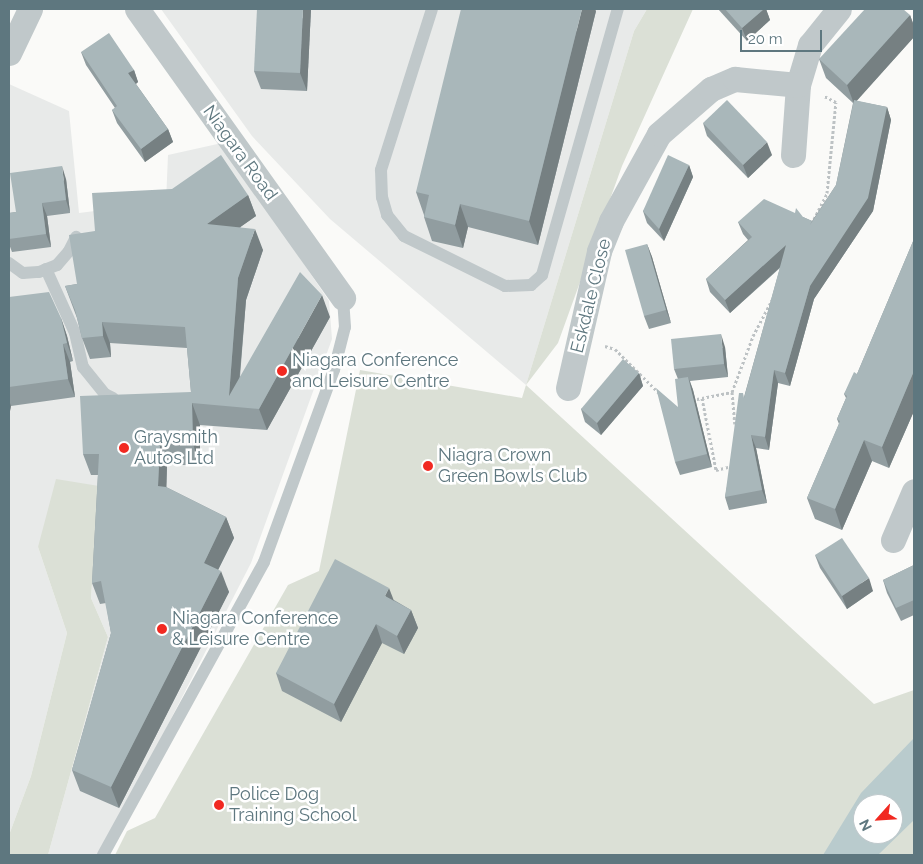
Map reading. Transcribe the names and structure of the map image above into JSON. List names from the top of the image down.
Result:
{
  "streets": {
    "street": ["Niagara Road", "Eskdale Close"]
  },
  "places": [
    "Niagara Conference and Leisure Centre",
    "Graysmith Autos Ltd",
    "Niagra Crown Green Bowls Club",
    "Niagara Conference & Leisure Centre",
    "Police Dog Training School"
  ],
  "scale_bar": "20 m",
  "north": "bottom left"
}
